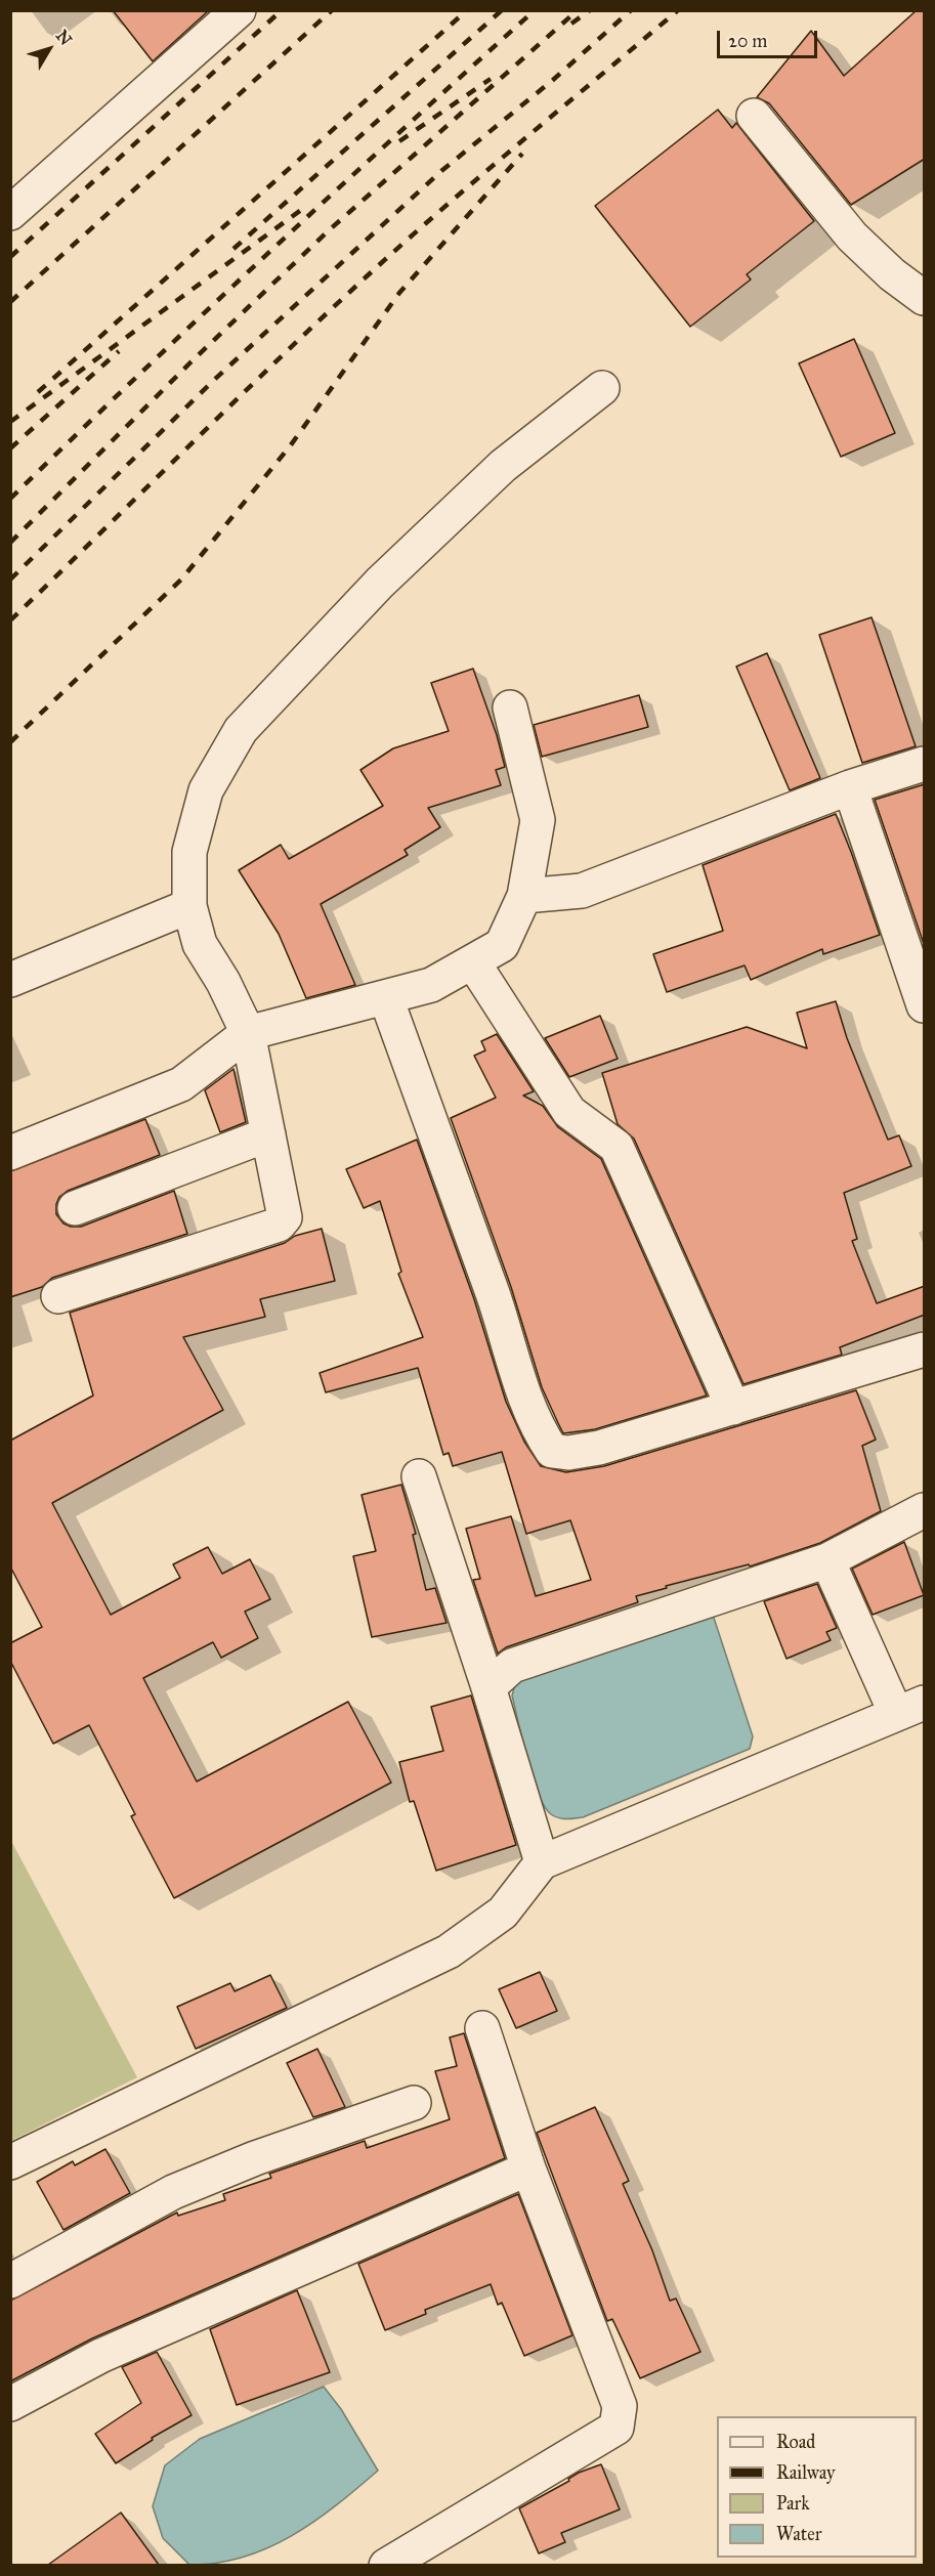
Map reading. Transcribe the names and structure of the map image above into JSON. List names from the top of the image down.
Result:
{
  "legend": [
    "Road",
    "Railway",
    "Park",
    "Water"
  ],
  "scale_bar": "20 m",
  "north": "top right"
}
